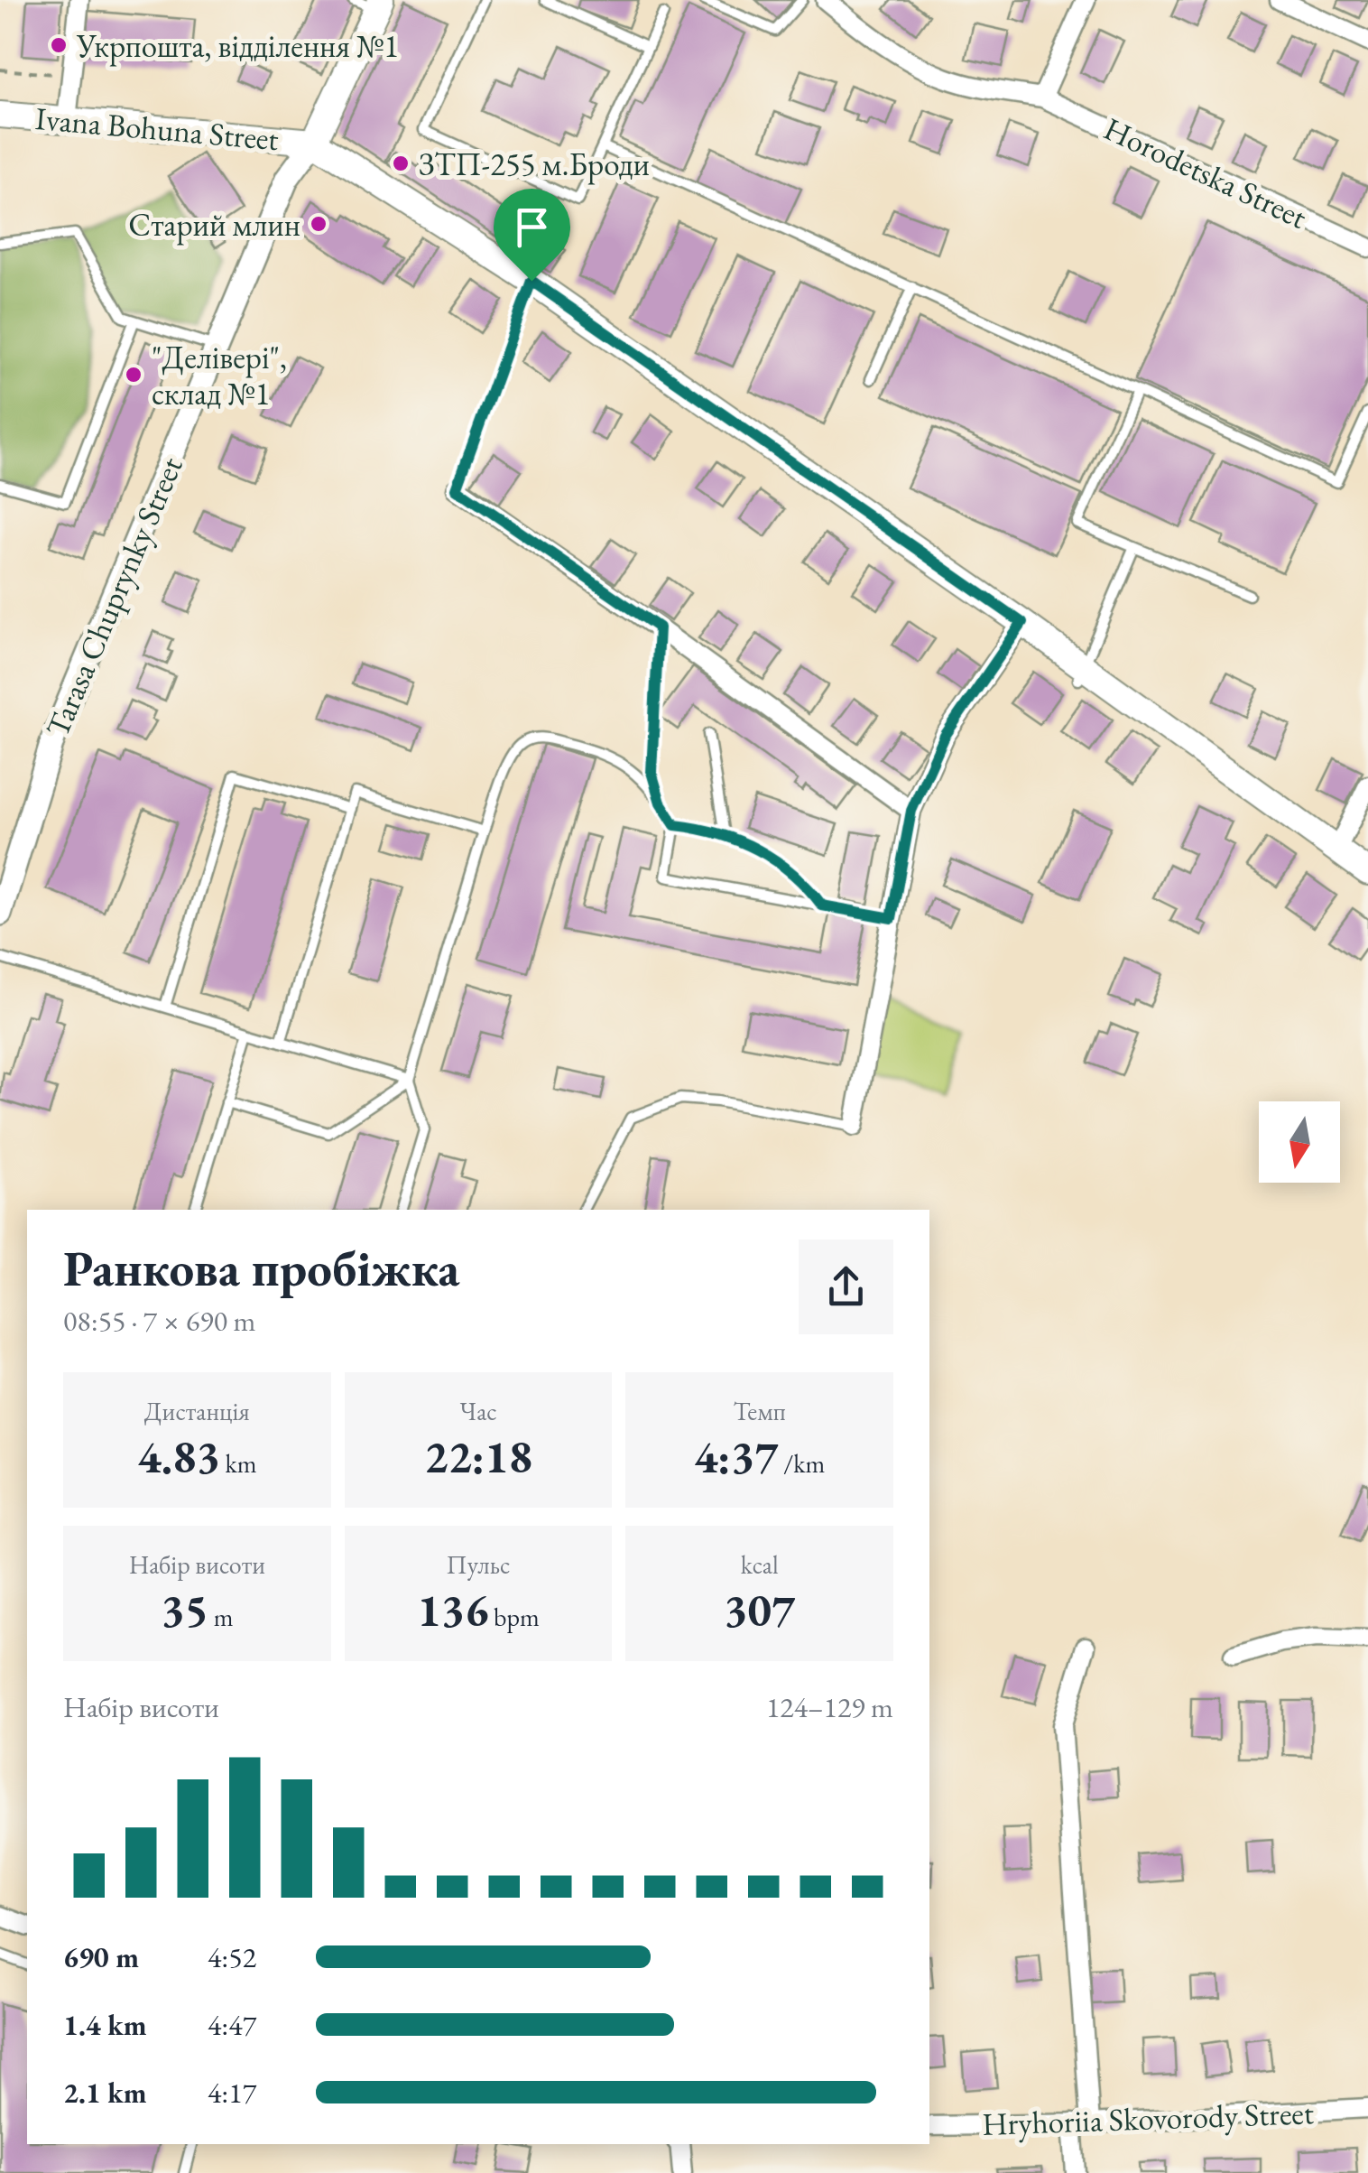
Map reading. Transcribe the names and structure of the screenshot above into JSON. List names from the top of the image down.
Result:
{
  "streets": {
    "main road": ["Ivana Bohuna Street"],
    "street": ["Horodetska Street", "Tarasa Chuprynky Street", "Hryhoriia Skovorody Street"]
  },
  "crossings": [
    ["Ivana Bohuna Street", "Tarasa Chuprynky Street"]
  ],
  "places": [
    "Укрпошта, відділення №1",
    "ЗТП-255 м.Броди",
    "Старий млин",
    "\"Делівері\", склад №1"
  ],
  "north": "bottom",
  "page": {
    "heading": ["Ранкова пробіжка", "08:55 · 7 × 690 m"],
    "stats": [
      ["Дистанція", "4.83 km"],
      ["Час", "22:18"],
      ["Темп", "4:37 /km"],
      ["Набір висоти", "35 m"],
      ["Пульс", "136 bpm"],
      ["kcal", "307"]
    ],
    "chart": ["Набір висоти", "124–129 m"],
    "list": [
      {
        "name": "690 m",
        "note": "4:52"
      },
      {
        "name": "1.4 km",
        "note": "4:47"
      },
      {
        "name": "2.1 km",
        "note": "4:17"
      }
    ]
  }
}
